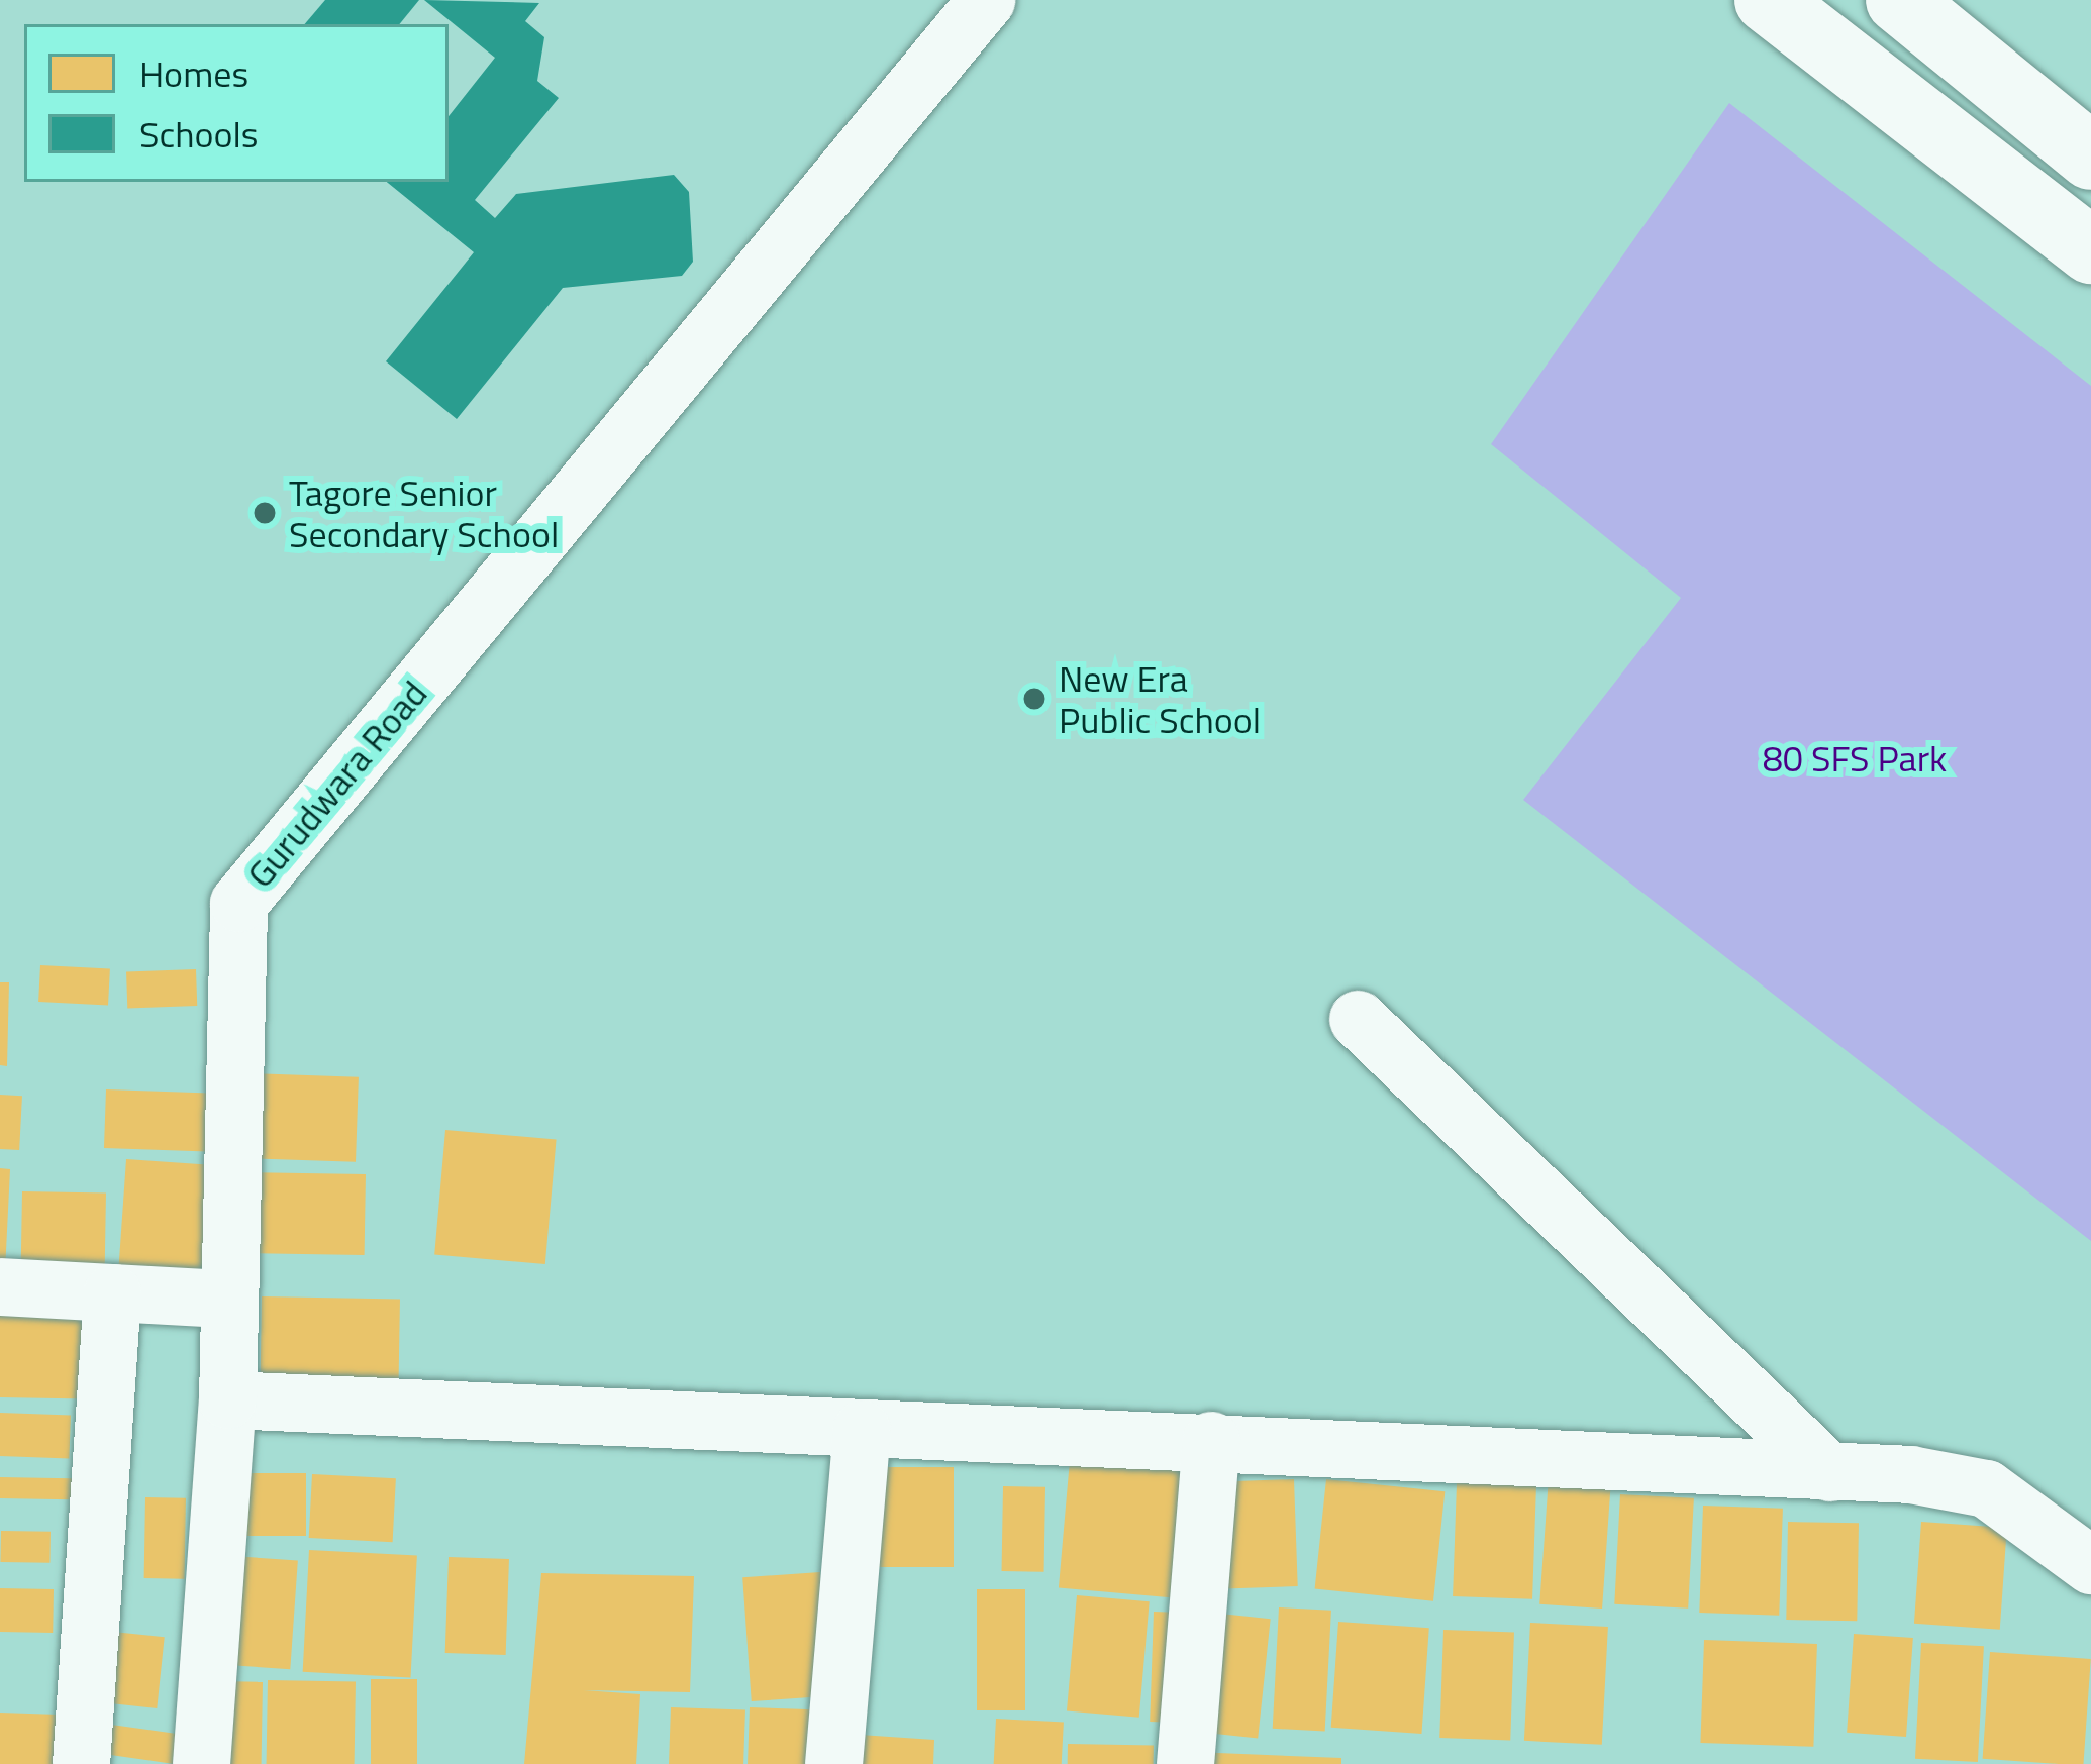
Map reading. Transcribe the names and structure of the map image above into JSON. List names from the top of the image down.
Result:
{
  "streets": {
    "street": ["Gurudwara Road"]
  },
  "parks": ["80 SFS Park"],
  "places": ["Tagore Senior Secondary School", "New Era Public School"],
  "legend": ["Homes", "Schools"]
}
